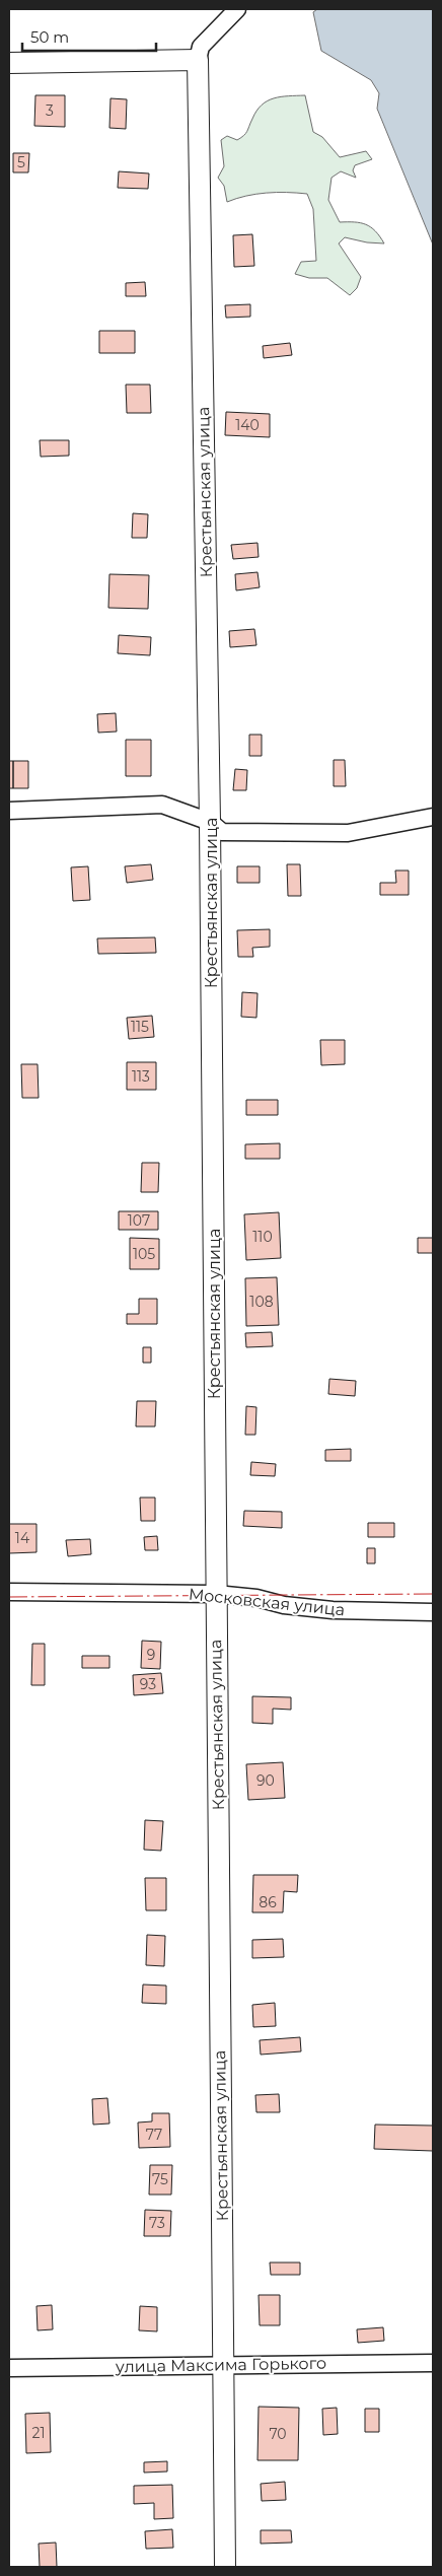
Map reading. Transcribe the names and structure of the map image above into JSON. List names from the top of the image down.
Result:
{
  "streets": {
    "street": ["Крестьянская улица", "Московская улица", "улица Максима Горького"]
  },
  "crossings": [
    ["Крестьянская улица", "Московская улица"],
    ["Крестьянская улица", "улица Максима Горького"]
  ],
  "house_numbers": [
    "3",
    "5",
    "140",
    "115",
    "113",
    "107",
    "110",
    "105",
    "108",
    "14",
    "9",
    "93",
    "90",
    "86",
    "77",
    "75",
    "73",
    "21",
    "70"
  ],
  "scale_bar": "50 m"
}
